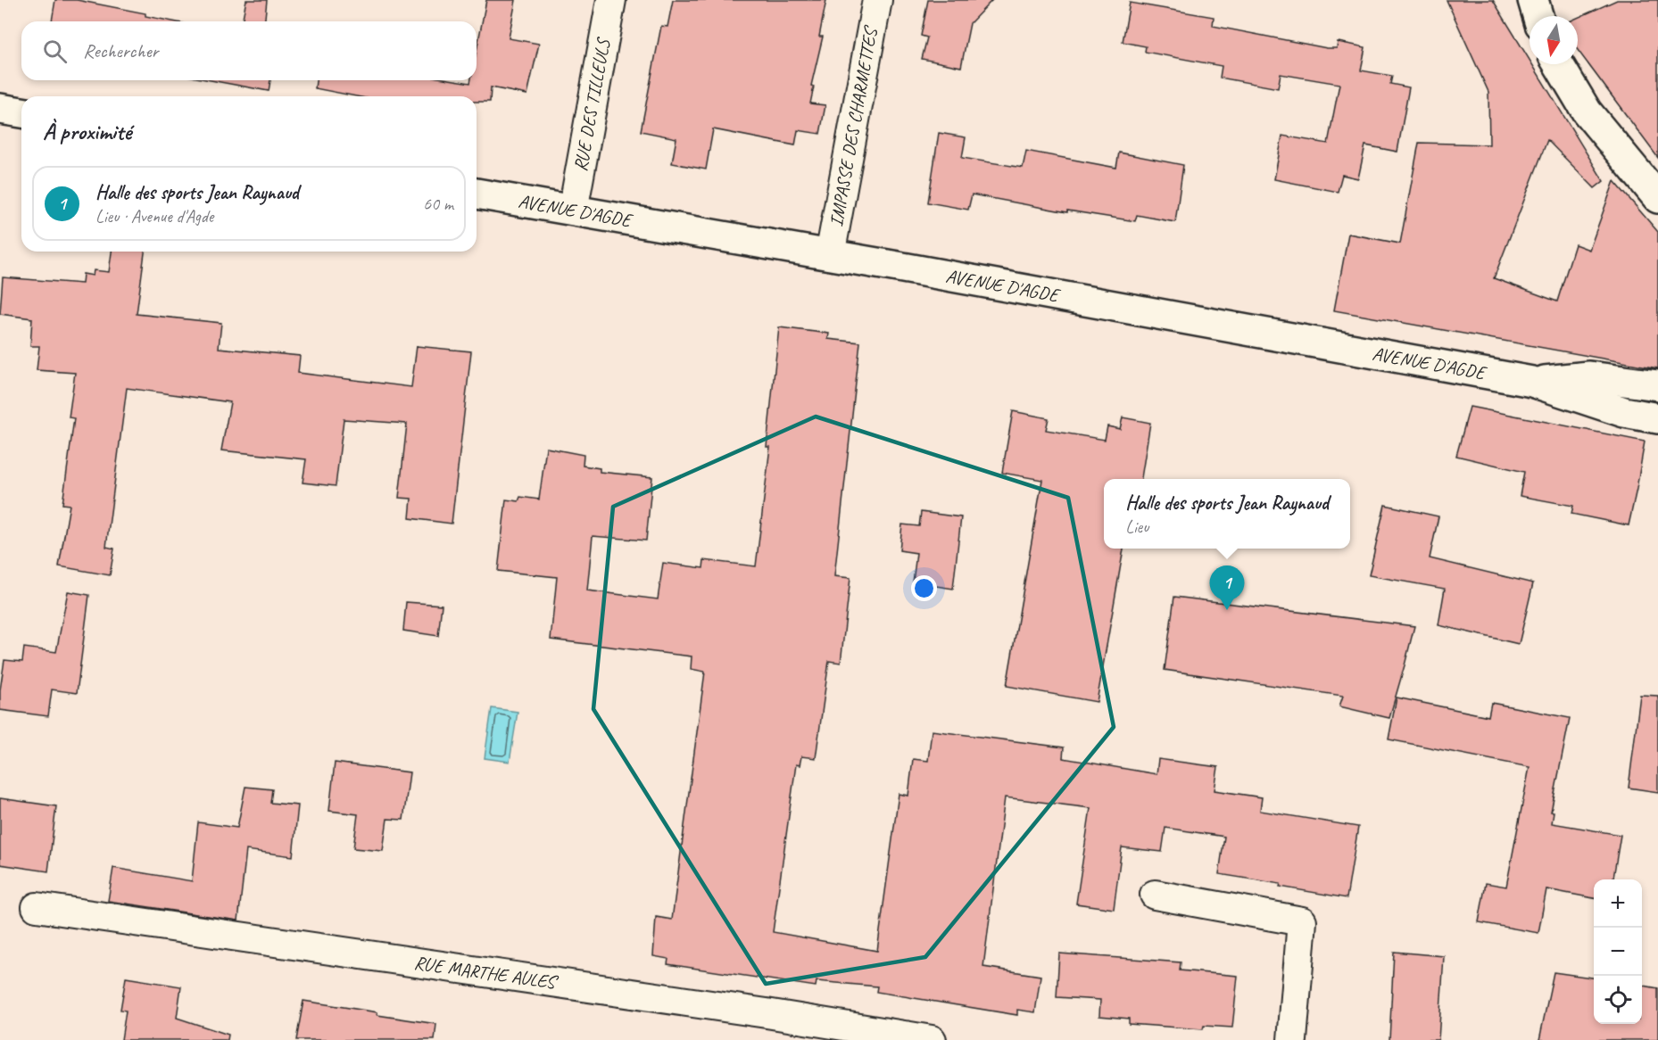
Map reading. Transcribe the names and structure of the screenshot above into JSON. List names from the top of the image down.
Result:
{
  "streets": {
    "main road": ["AVENUE D'AGDE"],
    "street": ["RUE DES TILLEULS", "IMPASSE DES CHARMETTES", "RUE MARTHE AULES"]
  },
  "crossings": [
    ["RUE DES TILLEULS", "AVENUE D'AGDE"],
    ["IMPASSE DES CHARMETTES", "AVENUE D'AGDE"]
  ],
  "north": "bottom",
  "page": {
    "search": "Rechercher",
    "heading": "À proximité",
    "list": [
      {
        "mark": "1",
        "name": "Halle des sports Jean Raynaud",
        "note": "Lieu · Avenue d'Agde",
        "value": "60 m"
      }
    ],
    "popup": ["Halle des sports Jean Raynaud", "Lieu"],
    "pins": "1",
    "map_buttons": ["+", "−"]
  }
}
